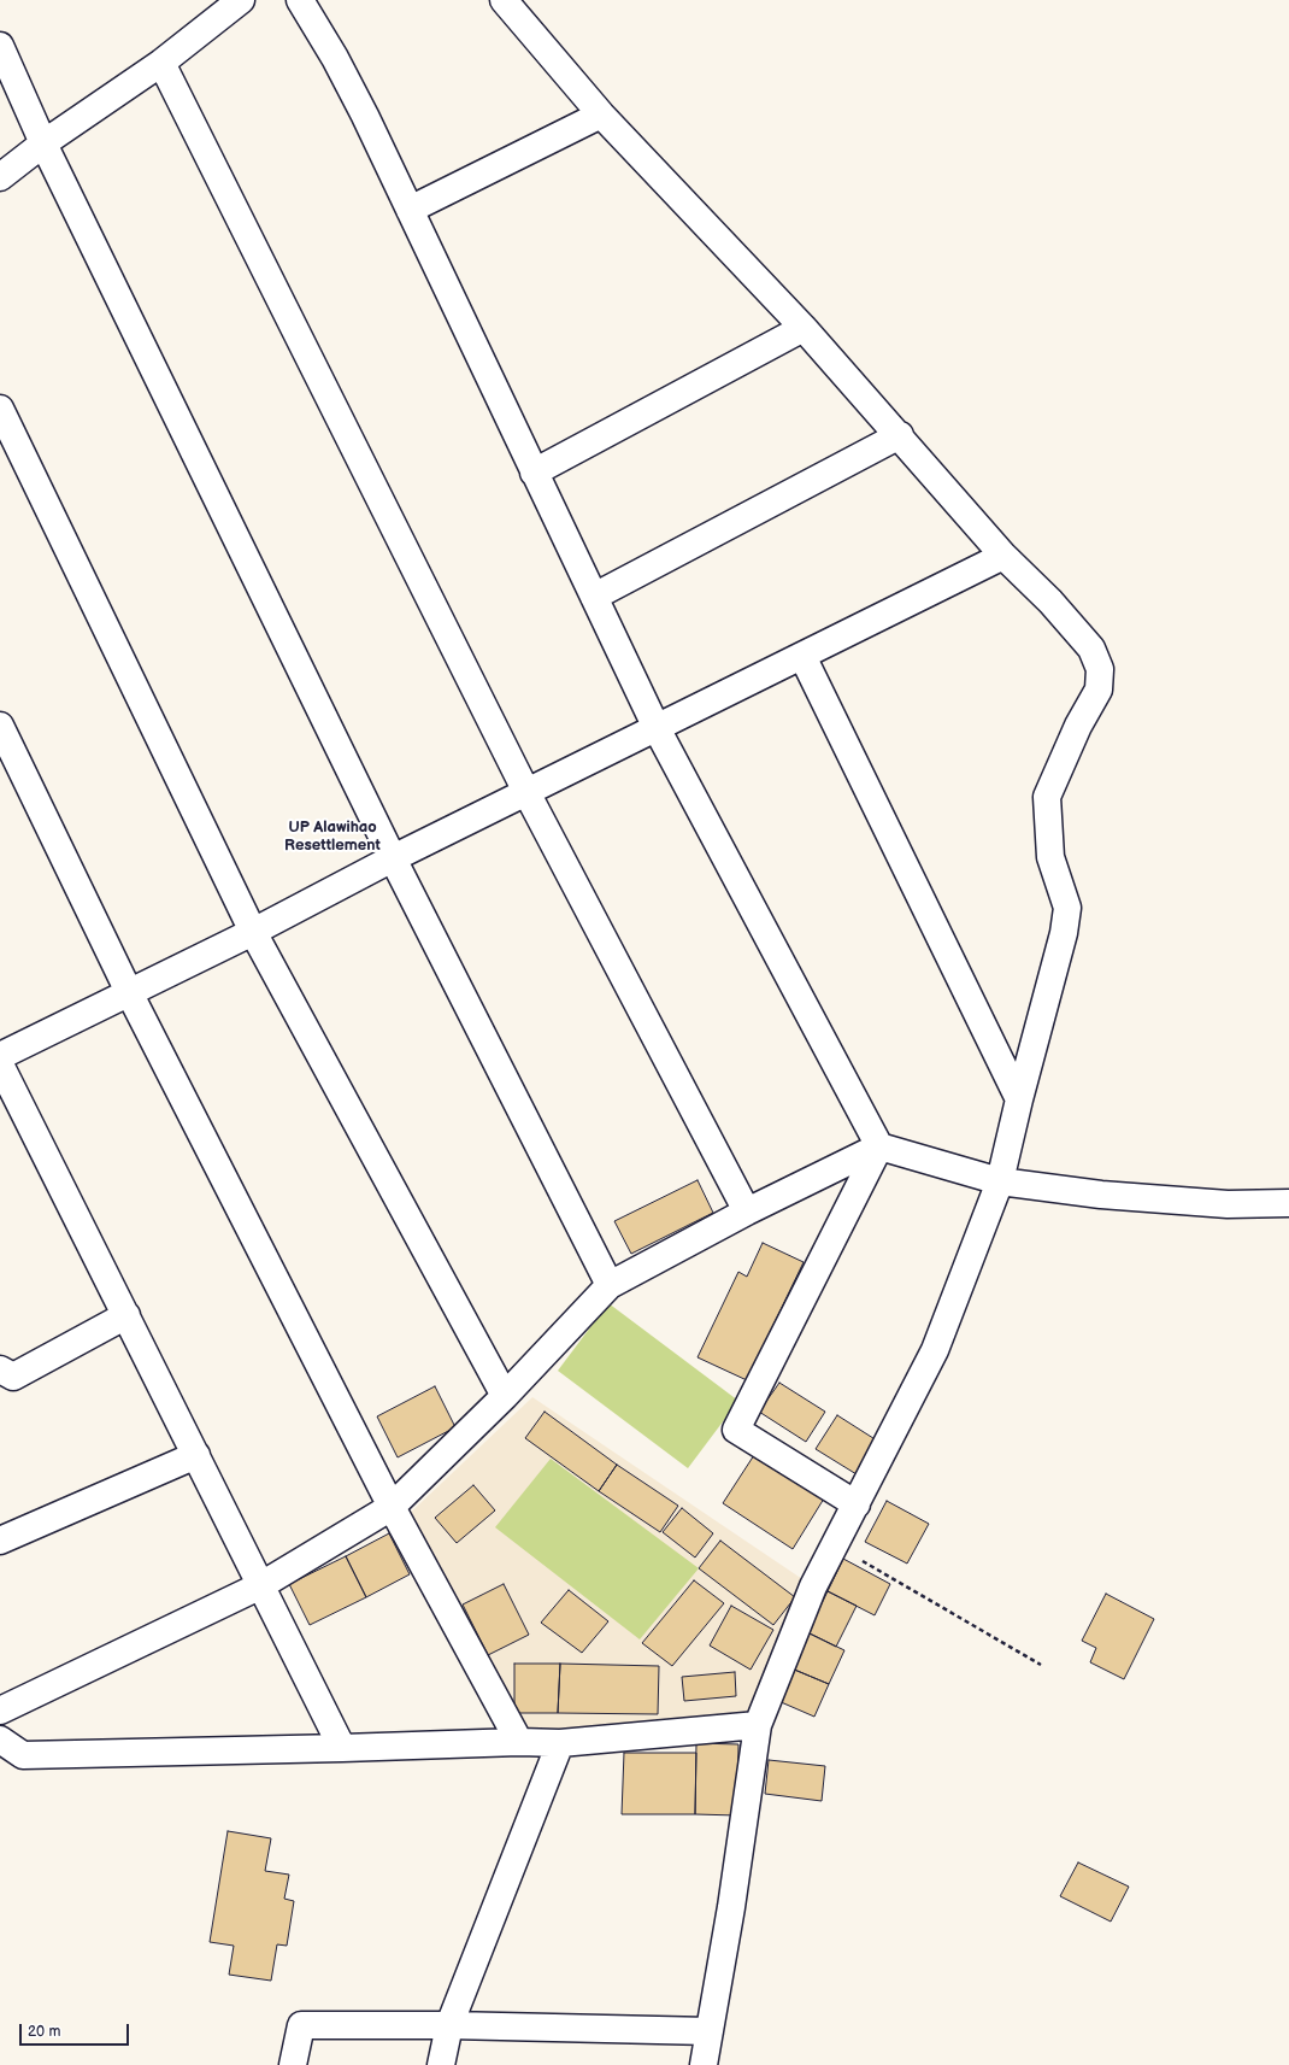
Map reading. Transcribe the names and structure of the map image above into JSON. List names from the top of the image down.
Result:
{
  "districts": ["UP Alawihao Resettlement"],
  "scale_bar": "20 m"
}
